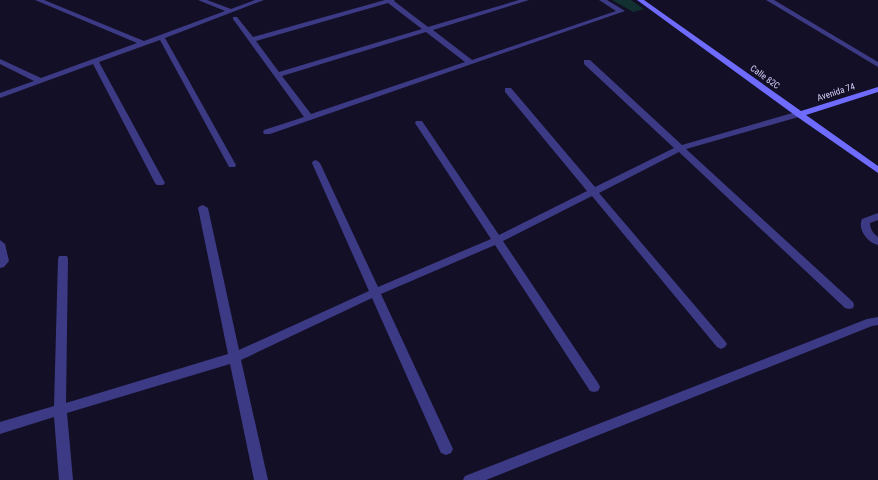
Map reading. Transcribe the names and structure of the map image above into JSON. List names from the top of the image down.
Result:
{
  "streets": {
    "street": ["Calle 82C", "Avenida 74"]
  },
  "crossings": [
    ["Calle 82C", "Avenida 74"]
  ]
}
